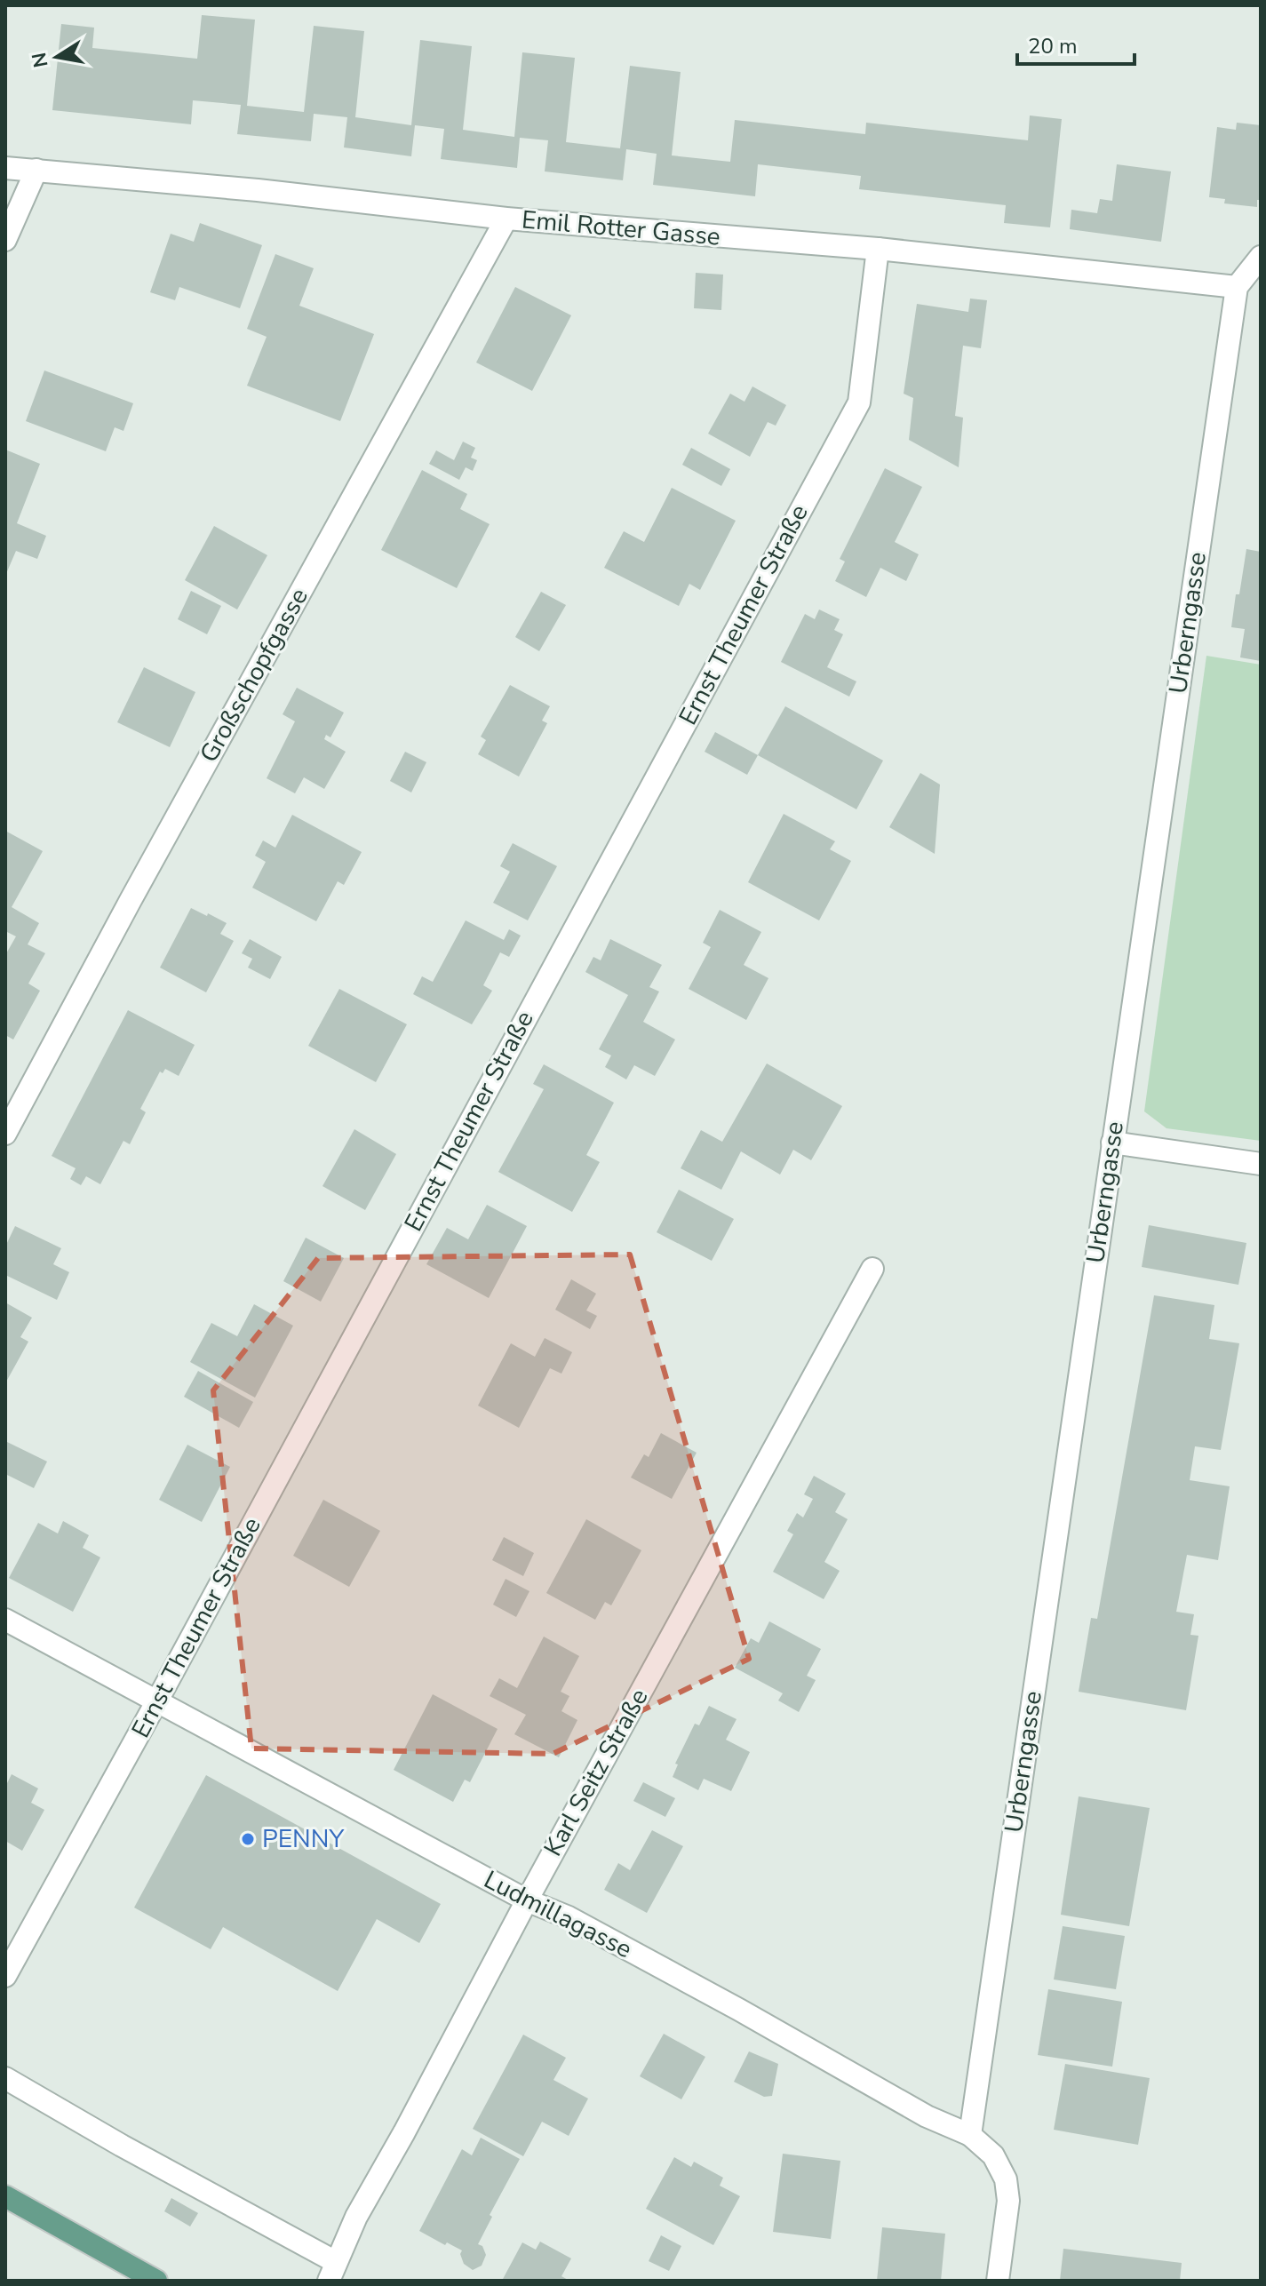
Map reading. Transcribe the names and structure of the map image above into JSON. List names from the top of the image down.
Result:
{
  "streets": {
    "street": [
      "Emil Rotter Gasse",
      "Ernst Theumer Straße",
      "Urberngasse",
      "Großschopfgasse",
      "Karl Seitz Straße",
      "Ludmillagasse"
    ]
  },
  "crossings": [
    ["Emil Rotter Gasse", "Ernst Theumer Straße"],
    ["Emil Rotter Gasse", "Urberngasse"],
    ["Emil Rotter Gasse", "Großschopfgasse"],
    ["Ernst Theumer Straße", "Ludmillagasse"],
    ["Urberngasse", "Ludmillagasse"],
    ["Karl Seitz Straße", "Ludmillagasse"]
  ],
  "places": ["PENNY"],
  "scale_bar": "20 m",
  "north": "left"
}
